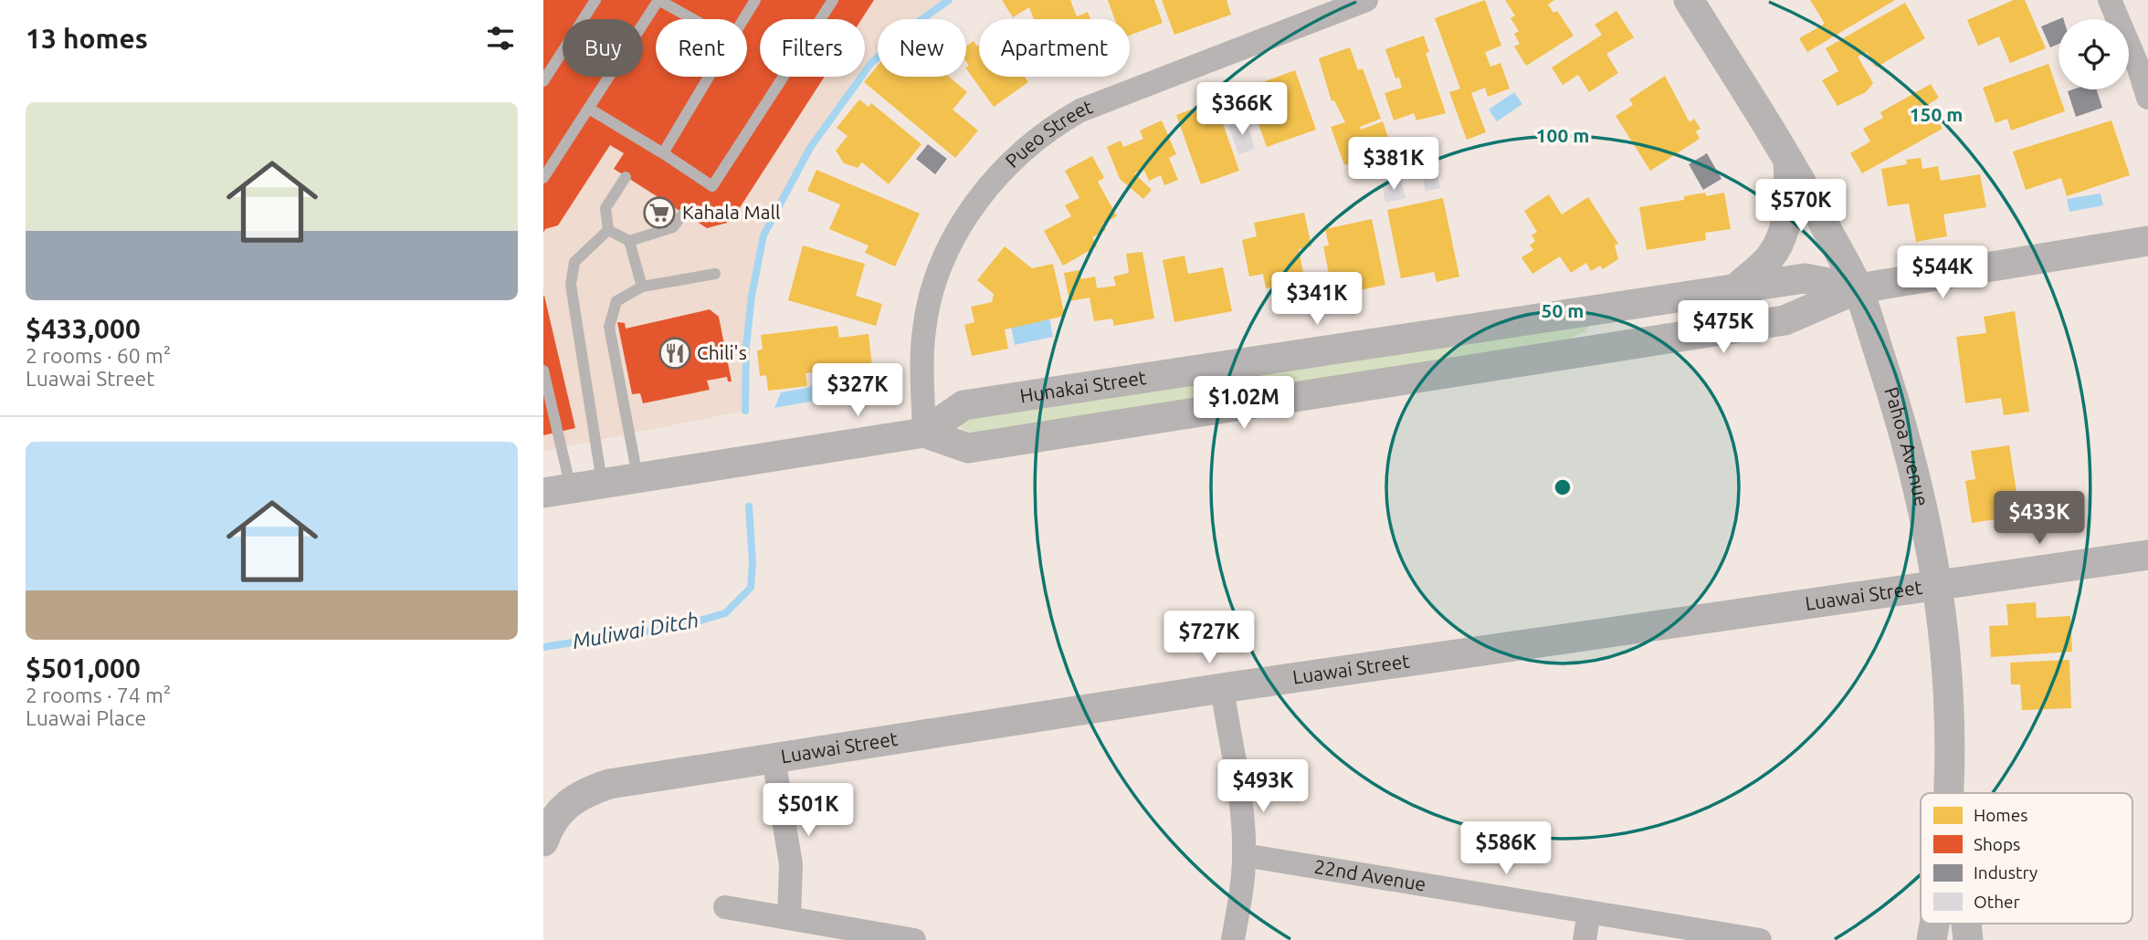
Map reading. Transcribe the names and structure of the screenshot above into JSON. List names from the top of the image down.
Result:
{
  "streets": {
    "street": [
      "Pueo Street",
      "Hunakai Street",
      "Pahoa Avenue",
      "Luawai Street",
      "22nd Avenue"
    ]
  },
  "crossings": [
    ["Pueo Street", "Hunakai Street"],
    ["Hunakai Street", "Pahoa Avenue"],
    ["Pahoa Avenue", "Luawai Street"]
  ],
  "water": ["Muliwai Ditch"],
  "places": {
    "supermarket": ["Kahala Mall"],
    "restaurant": ["Chili's"]
  },
  "legend": [
    "Homes",
    "Shops",
    "Industry",
    "Other"
  ],
  "page": {
    "heading": "13 homes",
    "chip": [
      "Buy",
      "Rent",
      "Filters",
      "New",
      "Apartment"
    ],
    "list": [
      {
        "name": "$433,000",
        "note": "2 rooms · 60 m² · Luawai Street"
      },
      {
        "name": "$501,000",
        "note": "2 rooms · 74 m² · Luawai Place"
      }
    ],
    "price": [
      "$366K",
      "$381K",
      "$570K",
      "$544K",
      "$341K",
      "$475K",
      "$327K",
      "$1.02M",
      "$433K",
      "$727K",
      "$493K",
      "$501K",
      "$586K"
    ]
  },
  "rings": ["150 m", "100 m", "50 m"]
}
